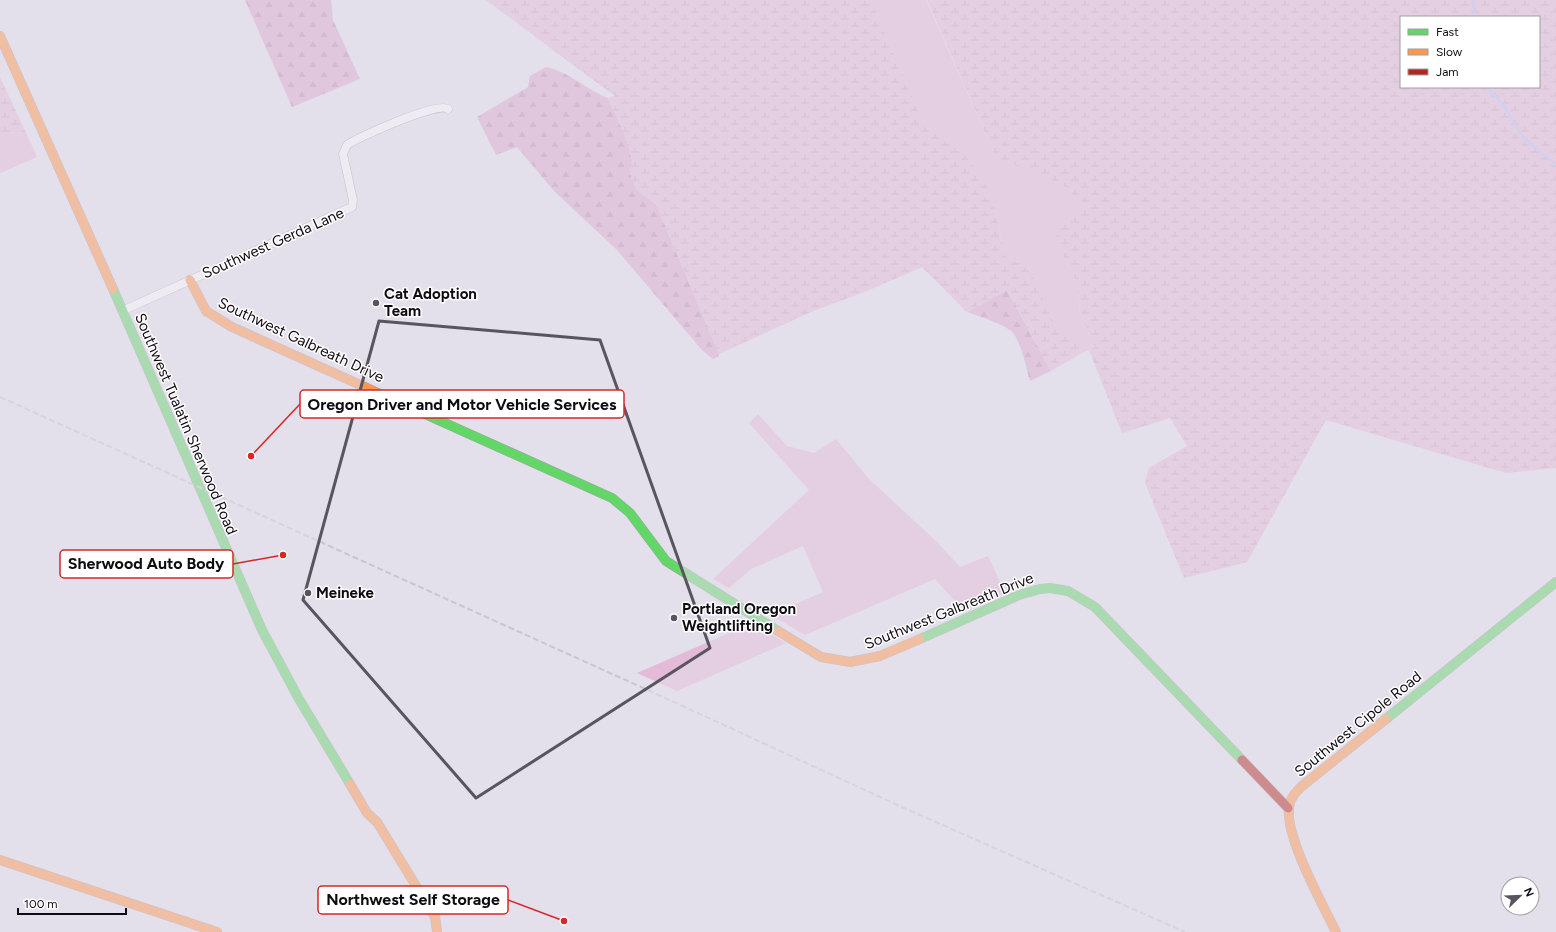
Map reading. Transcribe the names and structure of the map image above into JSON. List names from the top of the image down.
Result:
{
  "streets": {
    "main road": ["Southwest Galbreath Drive", "Southwest Tualatin Sherwood Road", "Southwest Cipole Road"],
    "street": ["Southwest Gerda Lane"]
  },
  "crossings": [
    ["Southwest Gerda Lane", "Southwest Galbreath Drive"],
    ["Southwest Gerda Lane", "Southwest Tualatin Sherwood Road"],
    ["Southwest Galbreath Drive", "Southwest Cipole Road"]
  ],
  "places": [
    "Cat Adoption Team",
    "Oregon Driver and Motor Vehicle Services",
    "Sherwood Auto Body",
    "Meineke",
    "Portland Oregon Weightlifting",
    "Northwest Self Storage"
  ],
  "legend": ["Fast", "Slow", "Jam"],
  "scale_bar": "100 m",
  "north": "top right"
}
